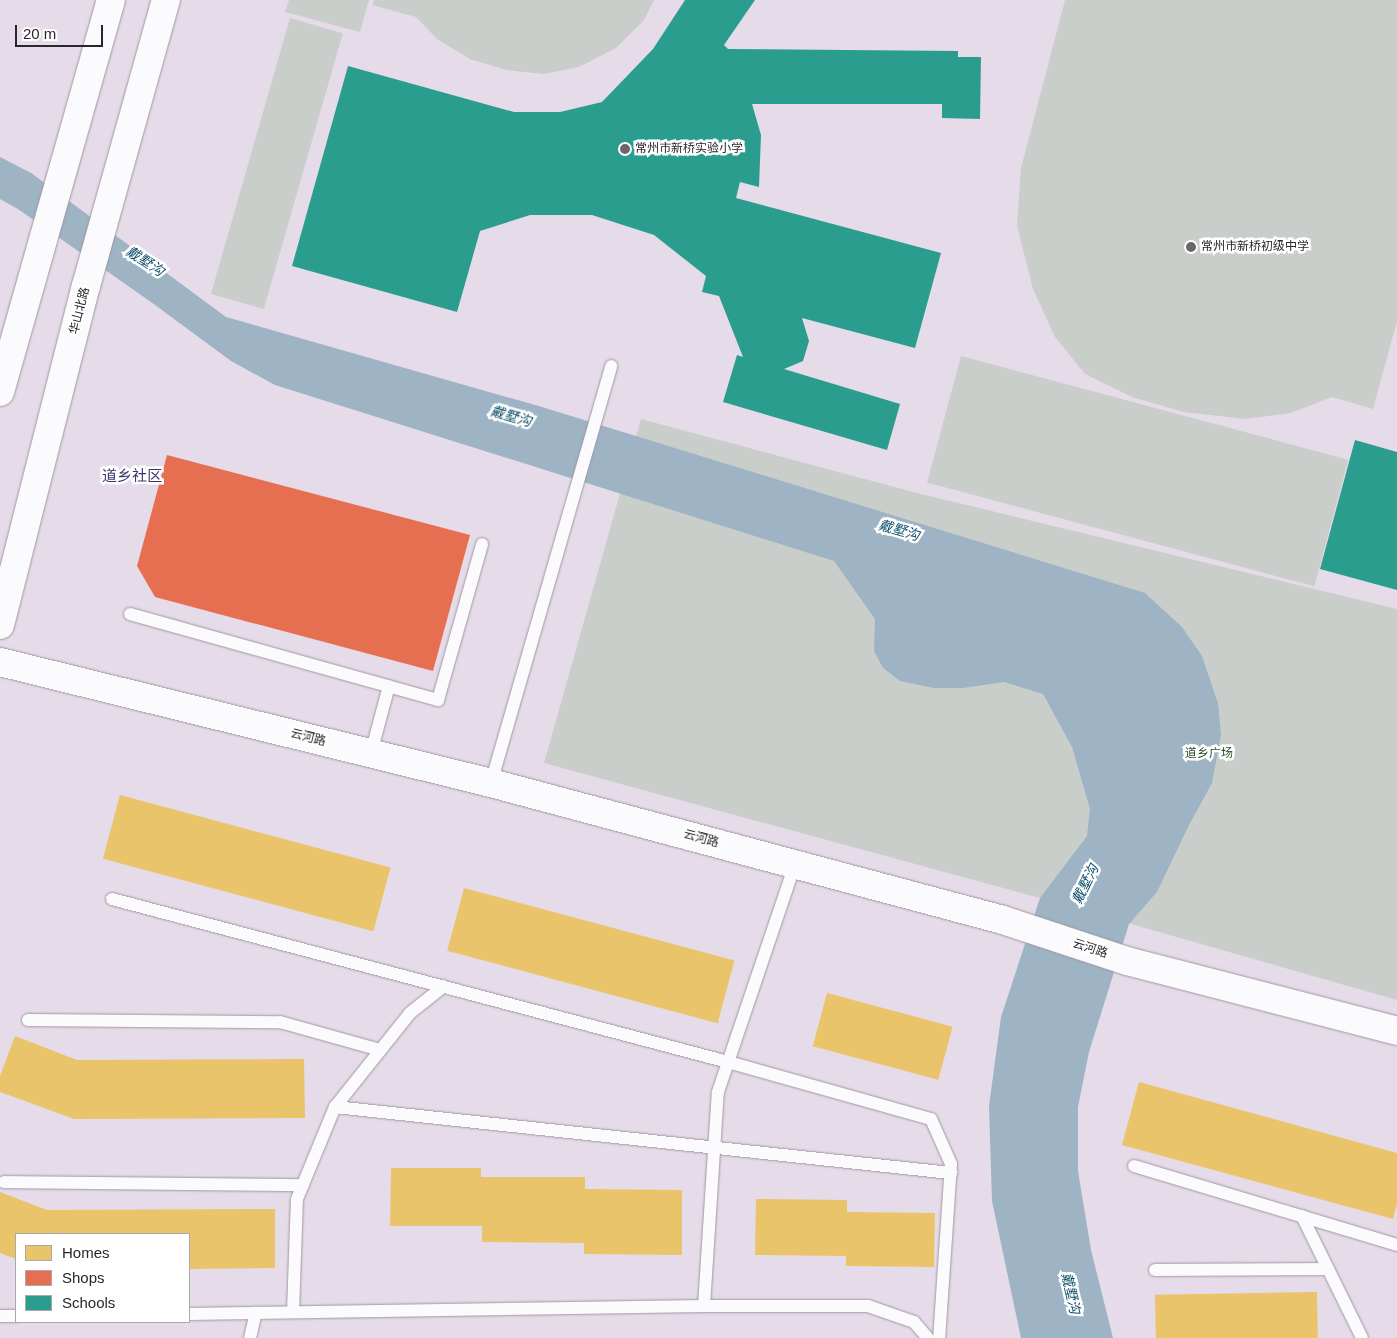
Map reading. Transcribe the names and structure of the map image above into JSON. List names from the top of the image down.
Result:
{
  "streets": {
    "street": ["华山北路", "云河路"]
  },
  "districts": ["道乡社区"],
  "water": ["戴墅沟"],
  "parks": ["道乡广场"],
  "places": ["常州市新桥实验小学", "常州市新桥初级中学"],
  "legend": ["Homes", "Shops", "Schools"],
  "scale_bar": "20 m"
}
